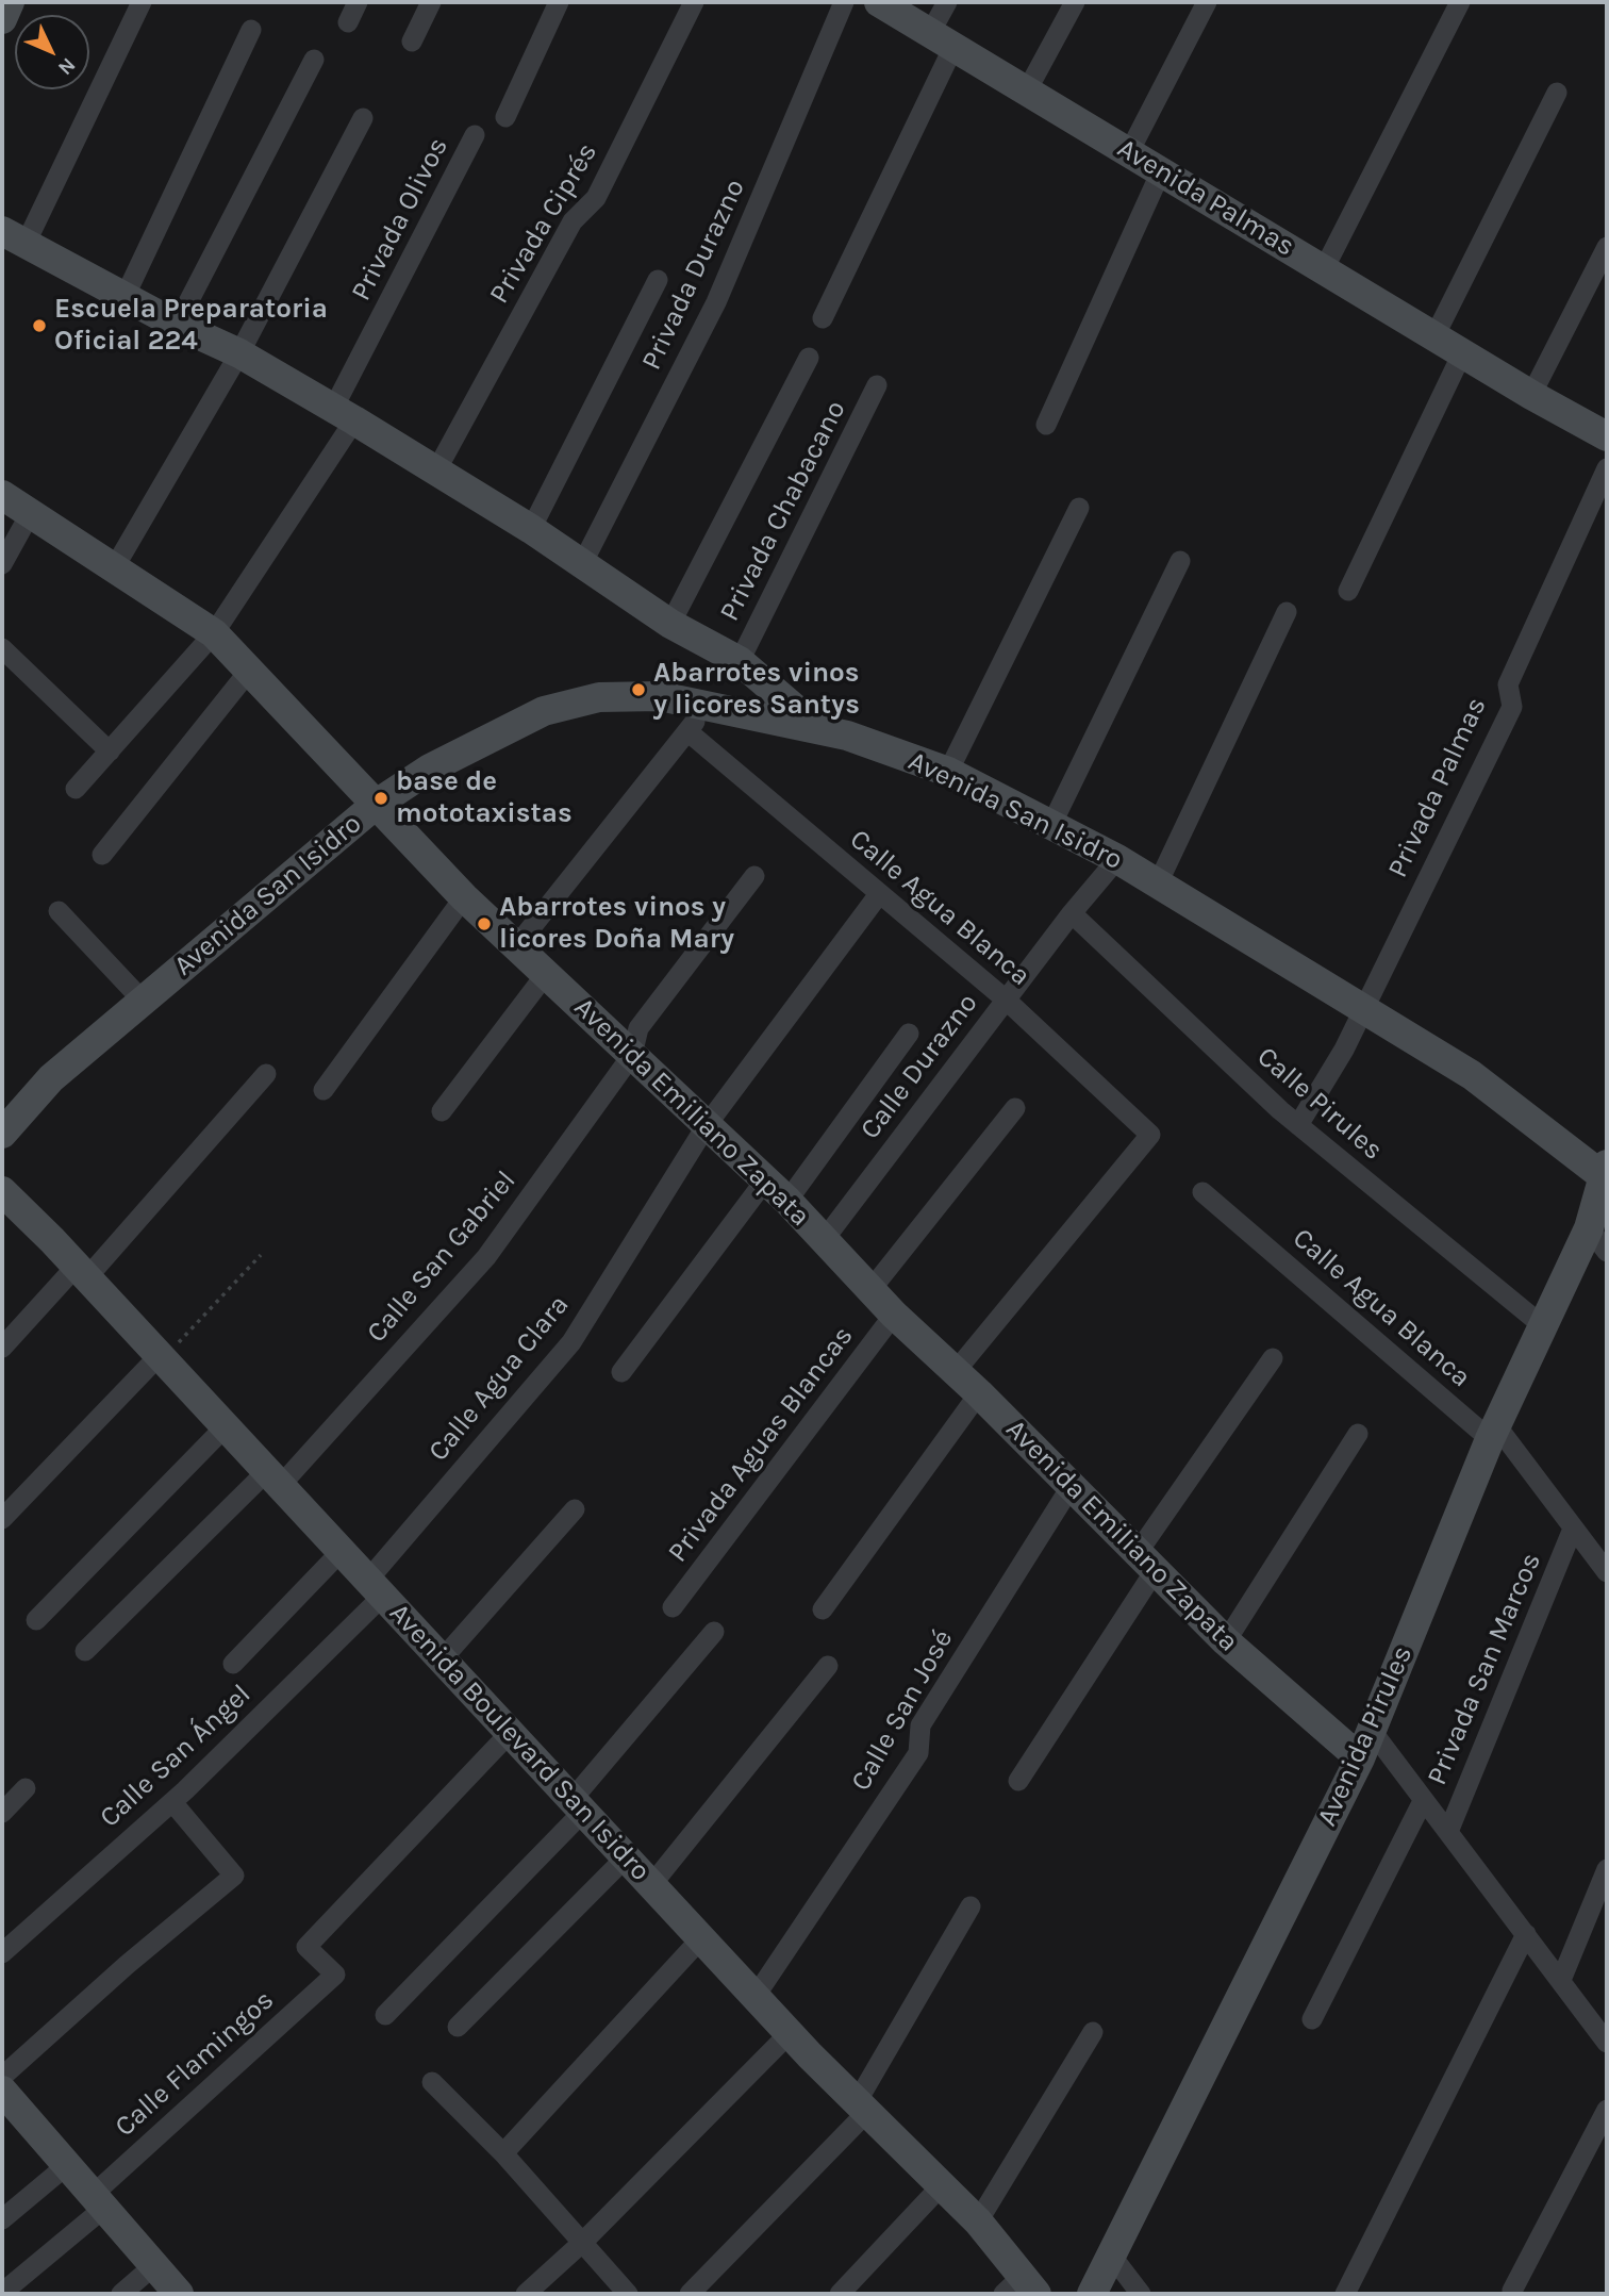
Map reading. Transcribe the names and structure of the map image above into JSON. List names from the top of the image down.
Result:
{
  "streets": {
    "main road": [
      "Avenida Palmas",
      "Avenida San Isidro",
      "Avenida Emiliano Zapata",
      "Avenida Pirules",
      "Avenida Boulevard San Isidro"
    ],
    "street": [
      "Privada Olivos",
      "Privada Ciprés",
      "Privada Durazno",
      "Privada Chabacano",
      "Privada Palmas",
      "Calle Agua Blanca",
      "Calle Durazno",
      "Calle Pirules",
      "Calle San Gabriel",
      "Calle Agua Clara",
      "Privada Aguas Blancas",
      "Privada San Marcos",
      "Calle San José",
      "Calle San Ángel",
      "Calle Flamingos"
    ]
  },
  "crossings": [
    ["Privada Olivos", "Avenida Emiliano Zapata"],
    ["Privada Palmas", "Avenida San Isidro"],
    ["Privada Palmas", "Calle Pirules"],
    ["Avenida San Isidro", "Calle Durazno"],
    ["Avenida San Isidro", "Avenida Emiliano Zapata"],
    ["Avenida San Isidro", "Avenida Pirules"],
    ["Calle Agua Blanca", "Calle Durazno"],
    ["Calle Agua Blanca", "Avenida Emiliano Zapata"],
    ["Calle Agua Blanca", "Calle Agua Clara"],
    ["Calle Agua Blanca", "Privada San Marcos"],
    ["Calle Agua Blanca", "Avenida Pirules"],
    ["Calle Durazno", "Calle Pirules"],
    ["Calle Durazno", "Avenida Emiliano Zapata"],
    ["Calle Pirules", "Avenida Pirules"],
    ["Avenida Emiliano Zapata", "Calle San Gabriel"],
    ["Avenida Emiliano Zapata", "Calle Agua Clara"],
    ["Avenida Emiliano Zapata", "Privada Aguas Blancas"],
    ["Avenida Emiliano Zapata", "Calle San José"],
    ["Avenida Emiliano Zapata", "Avenida Pirules"],
    ["Calle San Gabriel", "Avenida Boulevard San Isidro"],
    ["Calle Agua Clara", "Avenida Boulevard San Isidro"],
    ["Calle Agua Clara", "Calle San Ángel"],
    ["Calle San José", "Avenida Boulevard San Isidro"],
    ["Avenida Boulevard San Isidro", "Calle San Ángel"],
    ["Avenida Boulevard San Isidro", "Calle Flamingos"]
  ],
  "places": [
    "Escuela Preparatoria Oficial 224",
    "Abarrotes vinos y licores Santys",
    "base de mototaxistas",
    "Abarrotes vinos y licores Doña Mary"
  ],
  "north": "bottom right"
}
